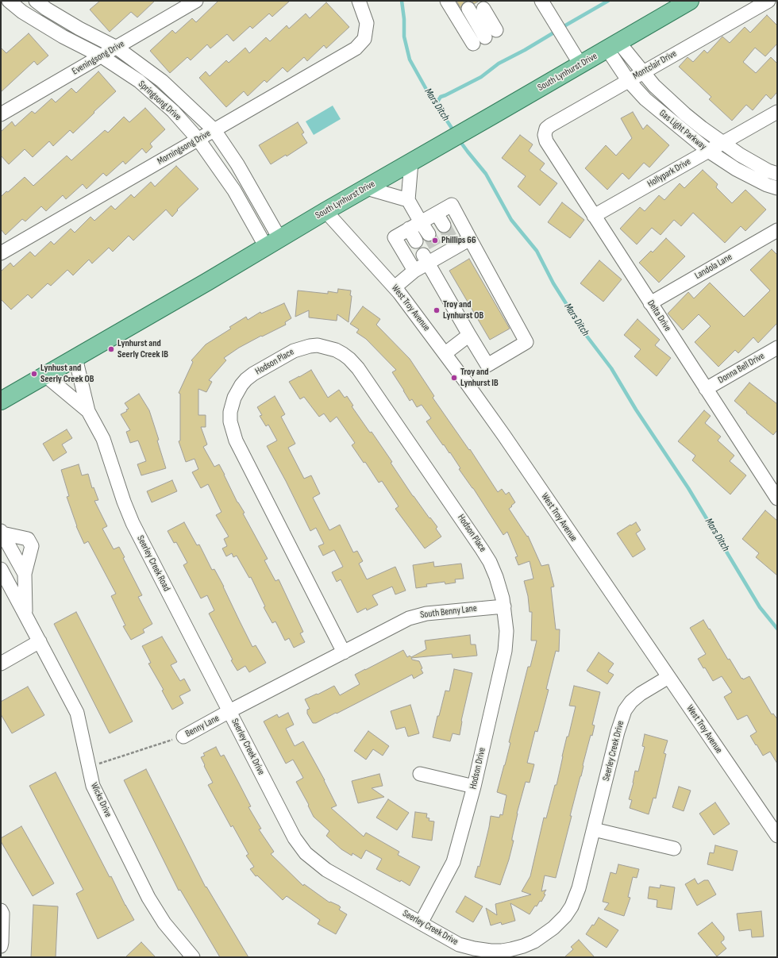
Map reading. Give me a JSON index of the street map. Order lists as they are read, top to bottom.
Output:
{
  "streets": {
    "main road": ["South Lynhurst Drive"],
    "street": [
      "Eveningsong Drive",
      "Montclair Drive",
      "Springsong Drive",
      "Gas Light Parkway",
      "Morningsong Drive",
      "Hollypark Drive",
      "Landola Lane",
      "West Troy Avenue",
      "Delta Drive",
      "Hodson Place",
      "Donna Bell Drive",
      "Seerley Creek Road",
      "South Benny Lane",
      "Benny Lane",
      "Seerley Creek Drive",
      "Hodson Drive",
      "Wicks Drive"
    ]
  },
  "crossings": [
    ["Eveningsong Drive", "Springsong Drive"],
    ["Montclair Drive", "Gas Light Parkway"],
    ["Montclair Drive", "Delta Drive"],
    ["South Lynhurst Drive", "Springsong Drive"],
    ["South Lynhurst Drive", "Gas Light Parkway"],
    ["South Lynhurst Drive", "West Troy Avenue"],
    ["South Lynhurst Drive", "Seerley Creek Road"],
    ["Springsong Drive", "Morningsong Drive"],
    ["Gas Light Parkway", "Hollypark Drive"],
    ["Hollypark Drive", "Delta Drive"],
    ["Landola Lane", "Delta Drive"],
    ["West Troy Avenue", "Seerley Creek Drive"],
    ["Delta Drive", "Donna Bell Drive"],
    ["Hodson Place", "South Benny Lane"],
    ["Hodson Place", "Benny Lane"],
    ["Hodson Place", "Hodson Drive"],
    ["Seerley Creek Road", "Benny Lane"],
    ["Seerley Creek Road", "Seerley Creek Drive"],
    ["South Benny Lane", "Benny Lane"],
    ["South Benny Lane", "Hodson Drive"],
    ["Benny Lane", "Seerley Creek Drive"],
    ["Benny Lane", "Wicks Drive"],
    ["Seerley Creek Drive", "Hodson Drive"]
  ],
  "water": ["Mars Ditch"],
  "places": [
    "Phillips 66",
    "Troy and Lynhurst OB",
    "Lynhurst and Seerly Creek IB",
    "Lynhust and Seerly Creek OB",
    "Troy and Lynhurst IB"
  ]
}
